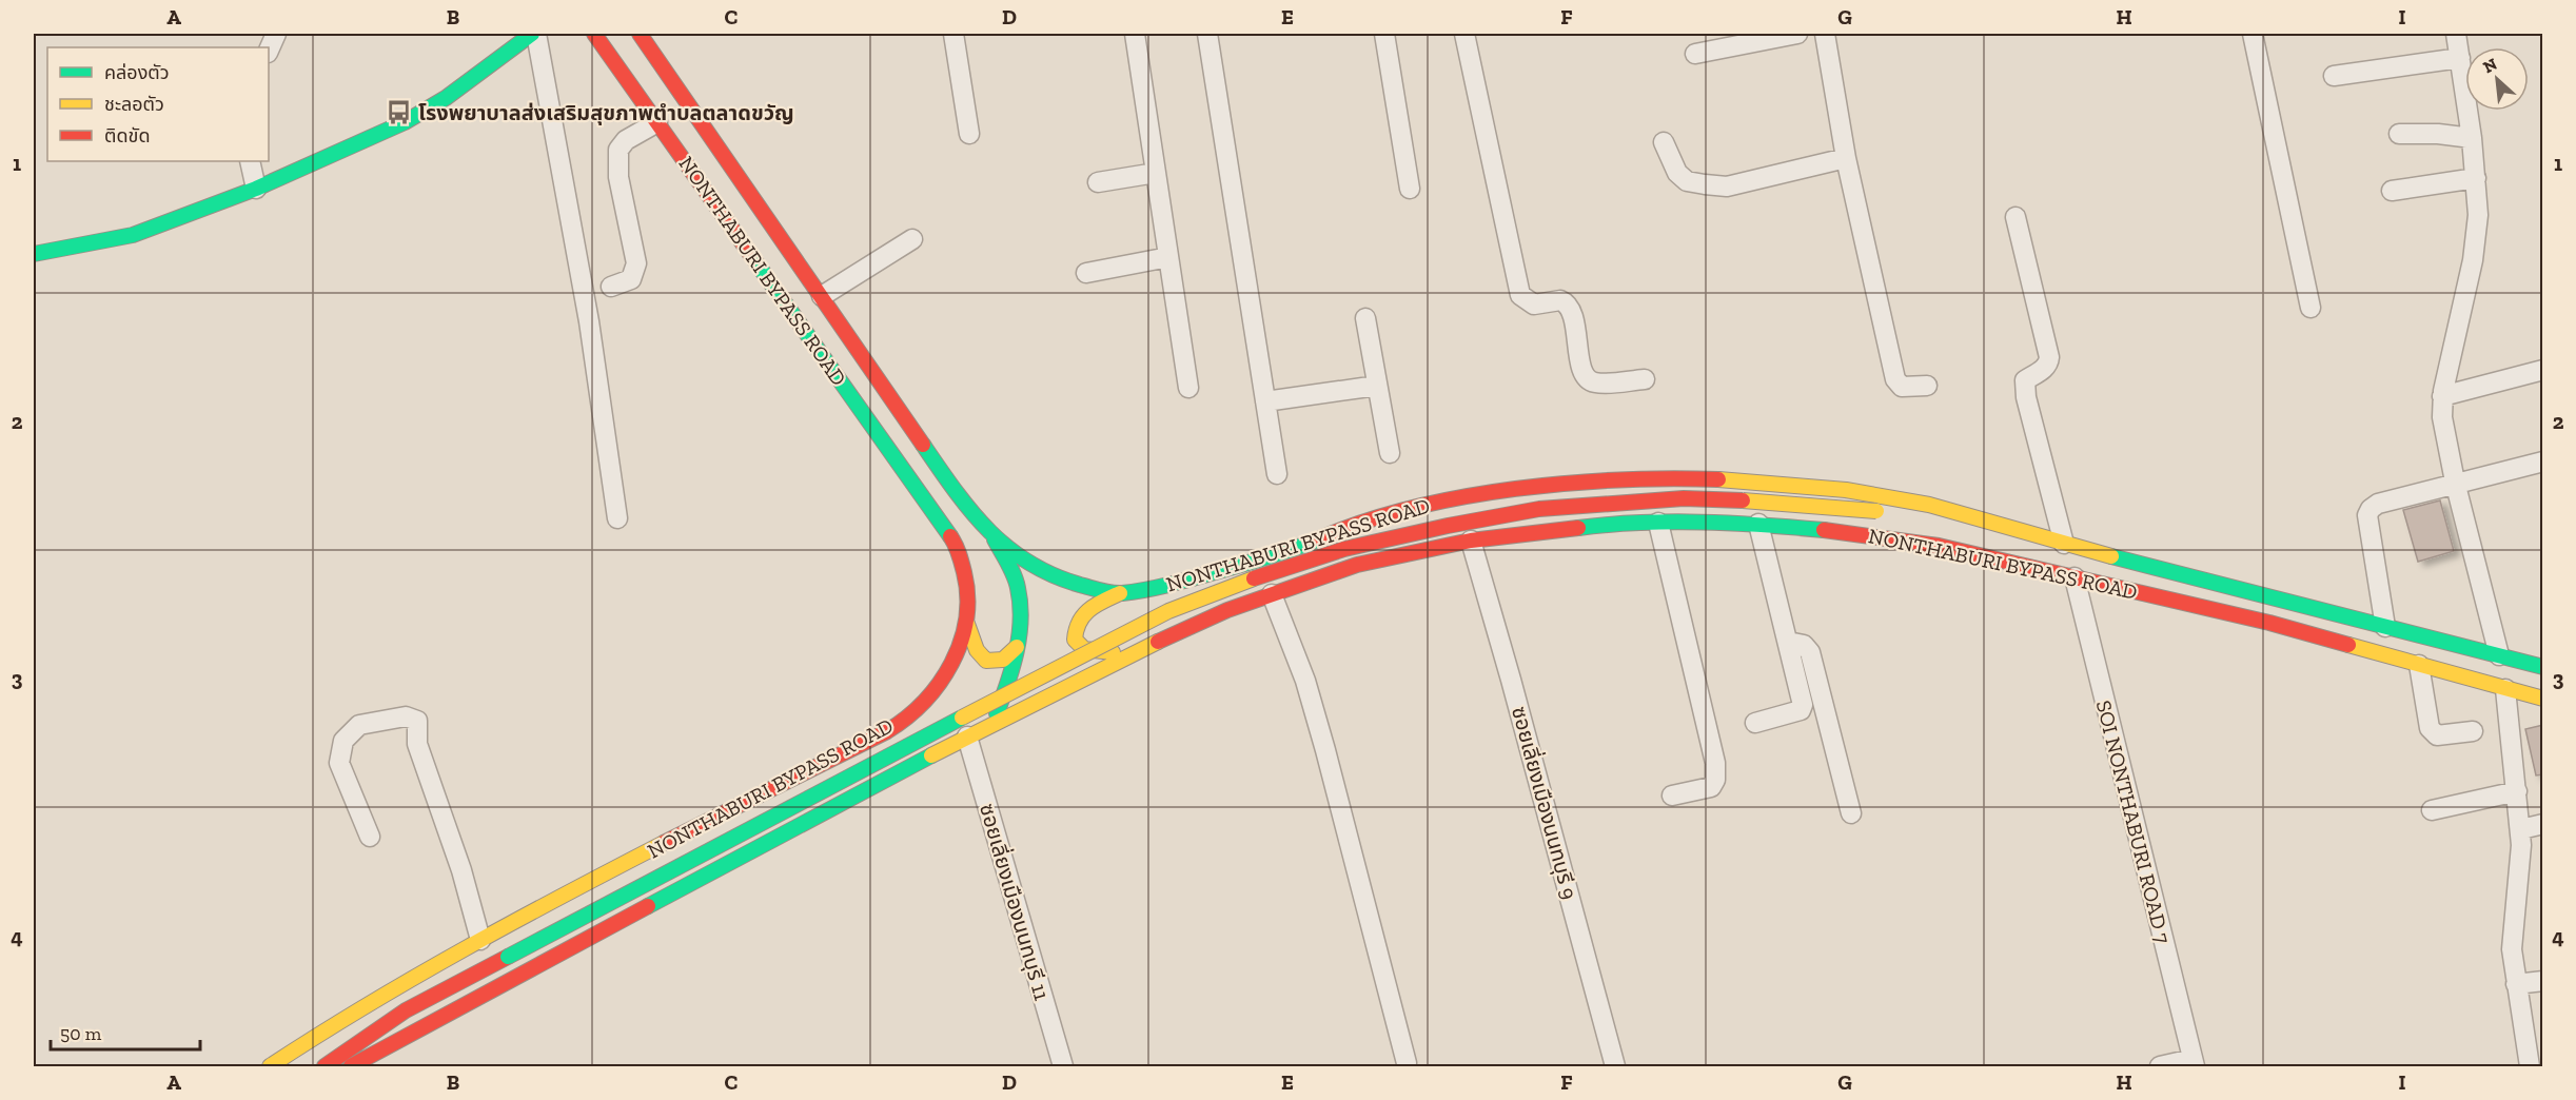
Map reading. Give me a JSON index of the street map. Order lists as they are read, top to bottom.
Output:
{
  "streets": {
    "main road": ["NONTHABURI BYPASS ROAD"],
    "street": ["ซอยเลี่ยงเมืองนนทบุรี 9", "SOI NONTHABURI ROAD 7", "ซอยเลี่ยงเมืองนนทบุรี 11"]
  },
  "crossings": [
    ["NONTHABURI BYPASS ROAD", "ซอยเลี่ยงเมืองนนทบุรี 9"],
    ["NONTHABURI BYPASS ROAD", "SOI NONTHABURI ROAD 7"],
    ["NONTHABURI BYPASS ROAD", "ซอยเลี่ยงเมืองนนทบุรี 11"]
  ],
  "places": {
    "bus stop": ["โรงพยาบาลส่งเสริมสุขภาพตำบลตลาดขวัญ"]
  },
  "legend": ["คล่องตัว", "ชะลอตัว", "ติดขัด"],
  "scale_bar": "50 m",
  "north": "top left",
  "grid": {
    "columns": [
      "A",
      "B",
      "C",
      "D",
      "E",
      "F",
      "G",
      "H",
      "I"
    ],
    "rows": [
      "1",
      "2",
      "3",
      "4"
    ]
  }
}
